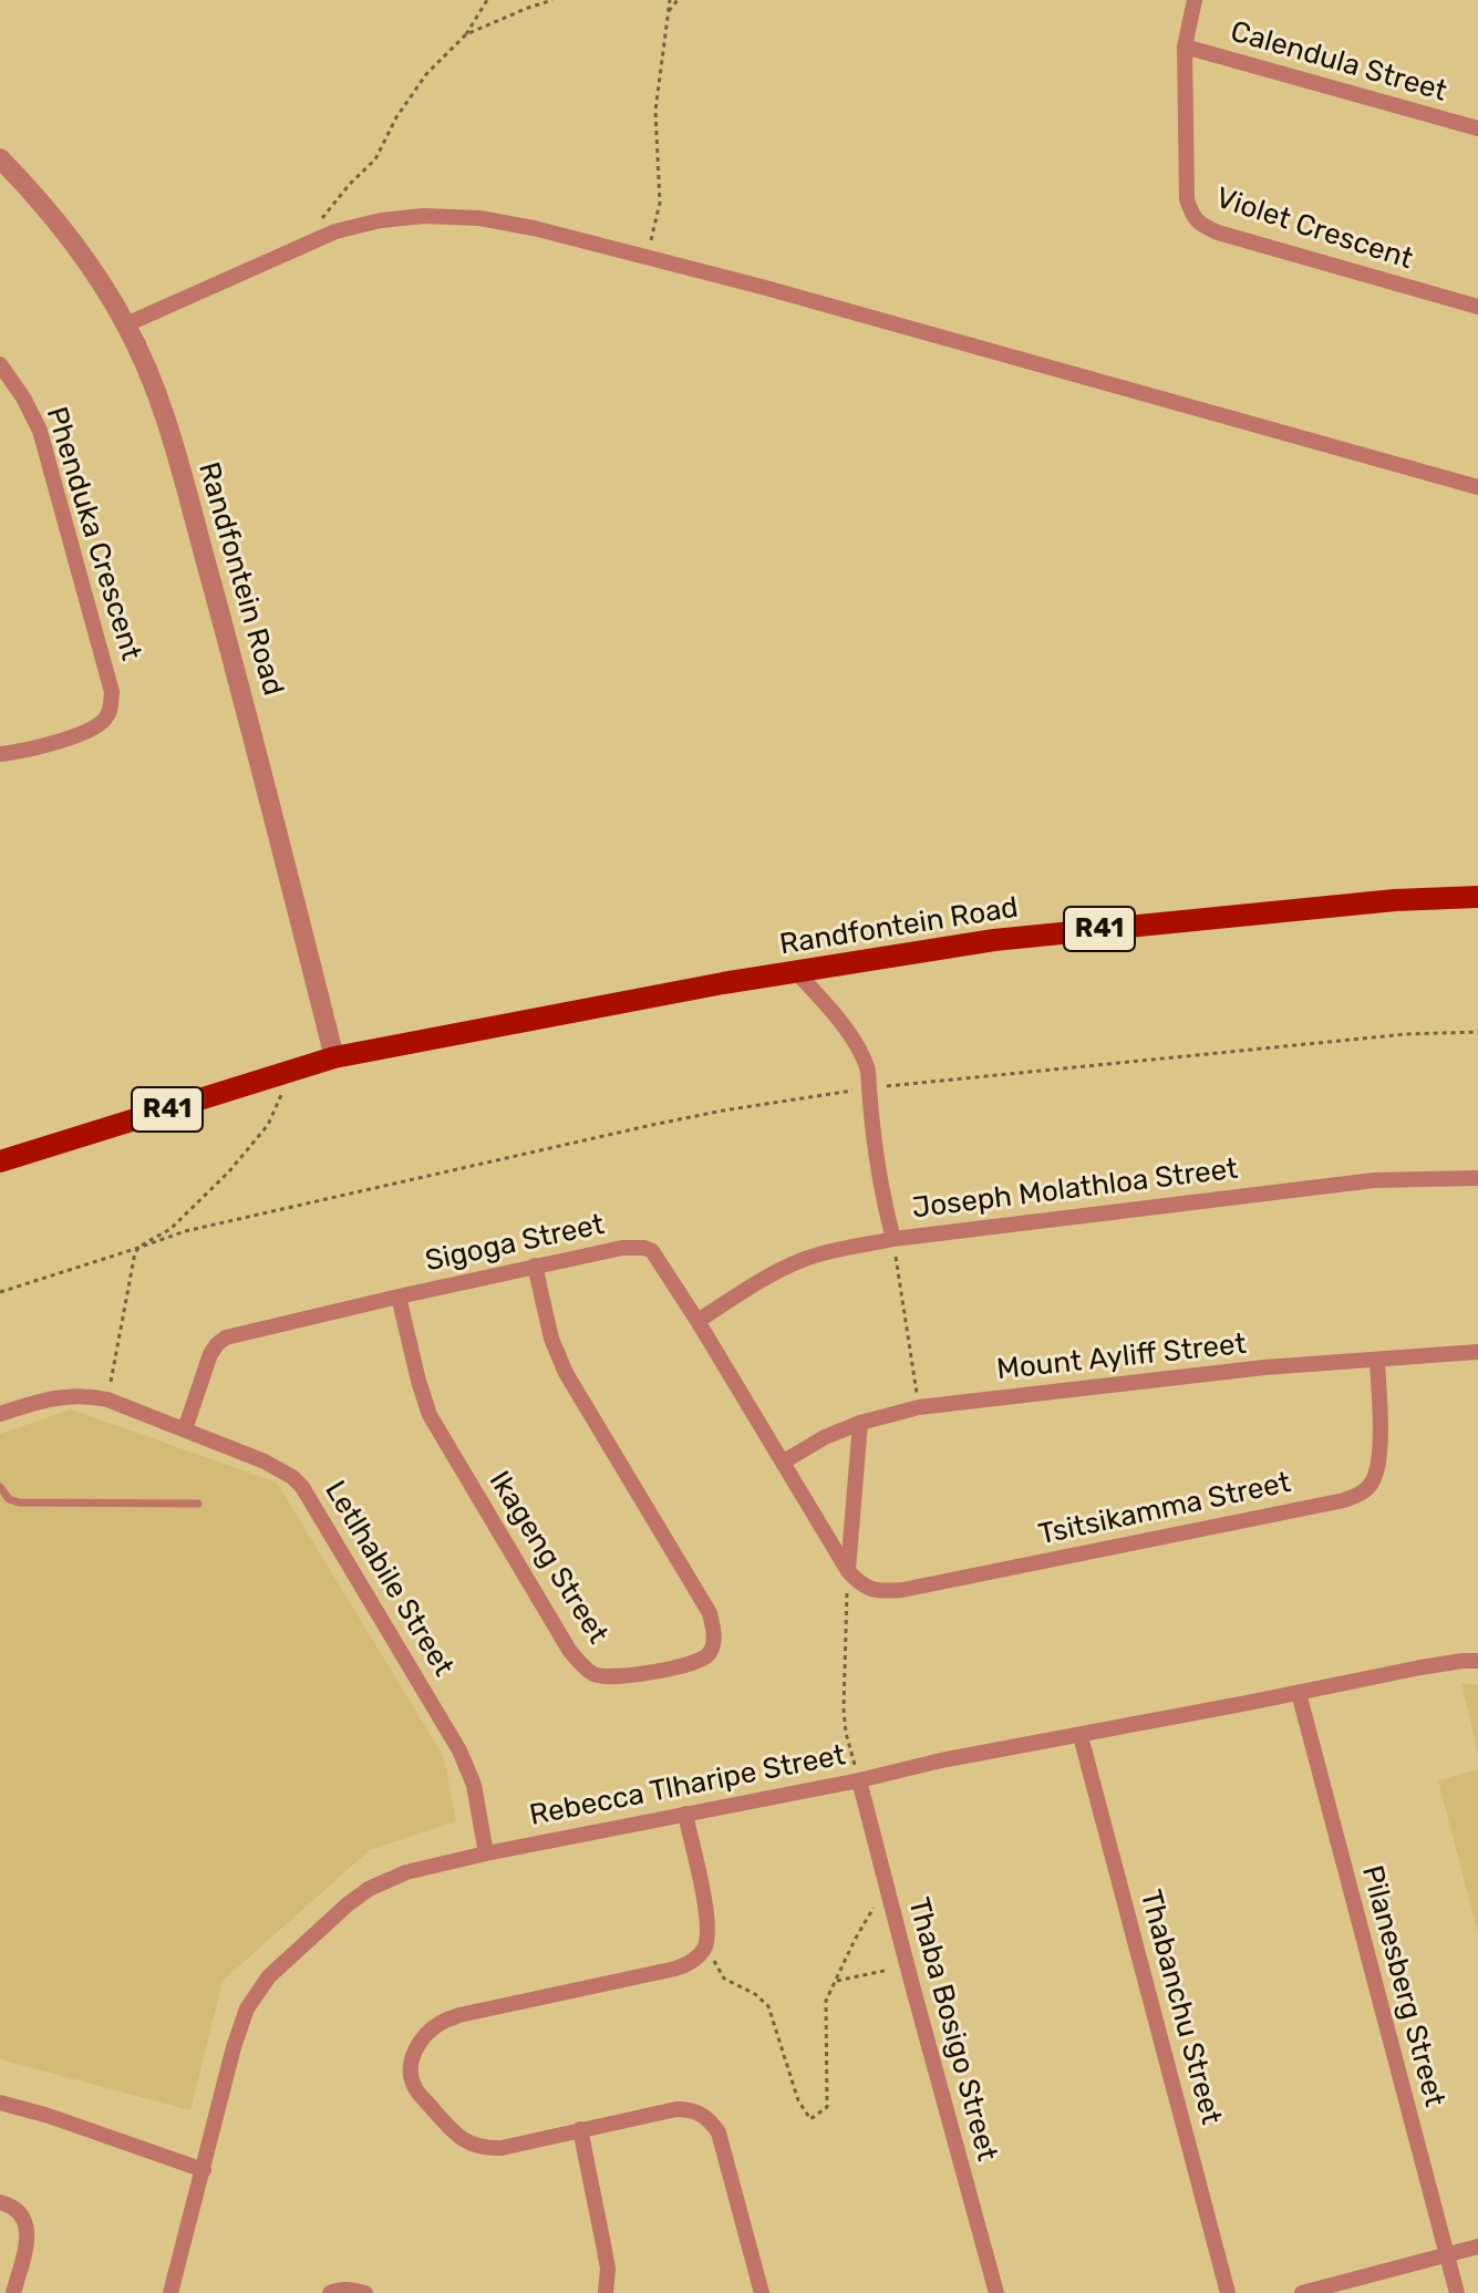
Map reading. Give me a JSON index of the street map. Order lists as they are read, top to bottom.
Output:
{
  "streets": {
    "main road": ["Randfontein Road", "R41"],
    "street": [
      "Calendula Street",
      "Violet Crescent",
      "Phenduka Crescent",
      "Joseph Molathloa Street",
      "Sigoga Street",
      "Mount Ayliff Street",
      "Tsitsikamma Street",
      "Ikageng Street",
      "Letlhabile Street",
      "Rebecca Tlharipe Street",
      "Pilanesberg Street",
      "Thabanchu Street",
      "Thaba Bosigo Street"
    ]
  },
  "crossings": [
    ["Calendula Street", "Violet Crescent"],
    ["Joseph Molathloa Street", "Sigoga Street"],
    ["Sigoga Street", "Mount Ayliff Street"],
    ["Sigoga Street", "Tsitsikamma Street"],
    ["Sigoga Street", "Ikageng Street"],
    ["Sigoga Street", "Letlhabile Street"],
    ["Mount Ayliff Street", "Tsitsikamma Street"],
    ["Letlhabile Street", "Rebecca Tlharipe Street"],
    ["Rebecca Tlharipe Street", "Pilanesberg Street"],
    ["Rebecca Tlharipe Street", "Thabanchu Street"],
    ["Rebecca Tlharipe Street", "Thaba Bosigo Street"]
  ]
}
